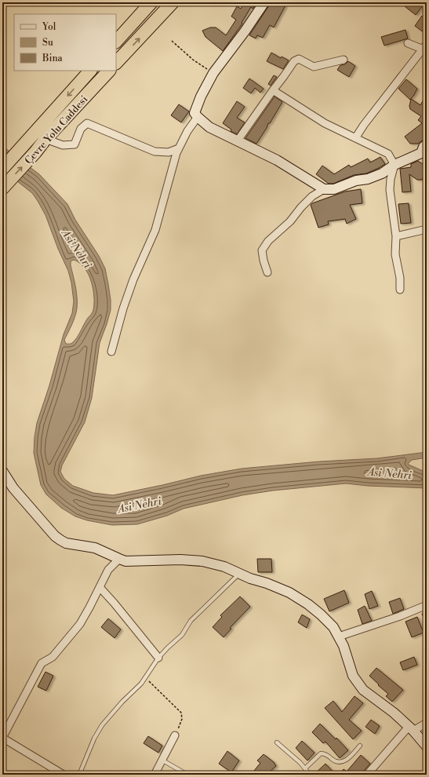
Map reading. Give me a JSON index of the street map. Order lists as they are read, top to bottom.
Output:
{
  "streets": {
    "highway": ["Çevre Yolu Caddesi"]
  },
  "water": ["Asi Nehri"],
  "legend": ["Yol", "Su", "Bina"]
}
